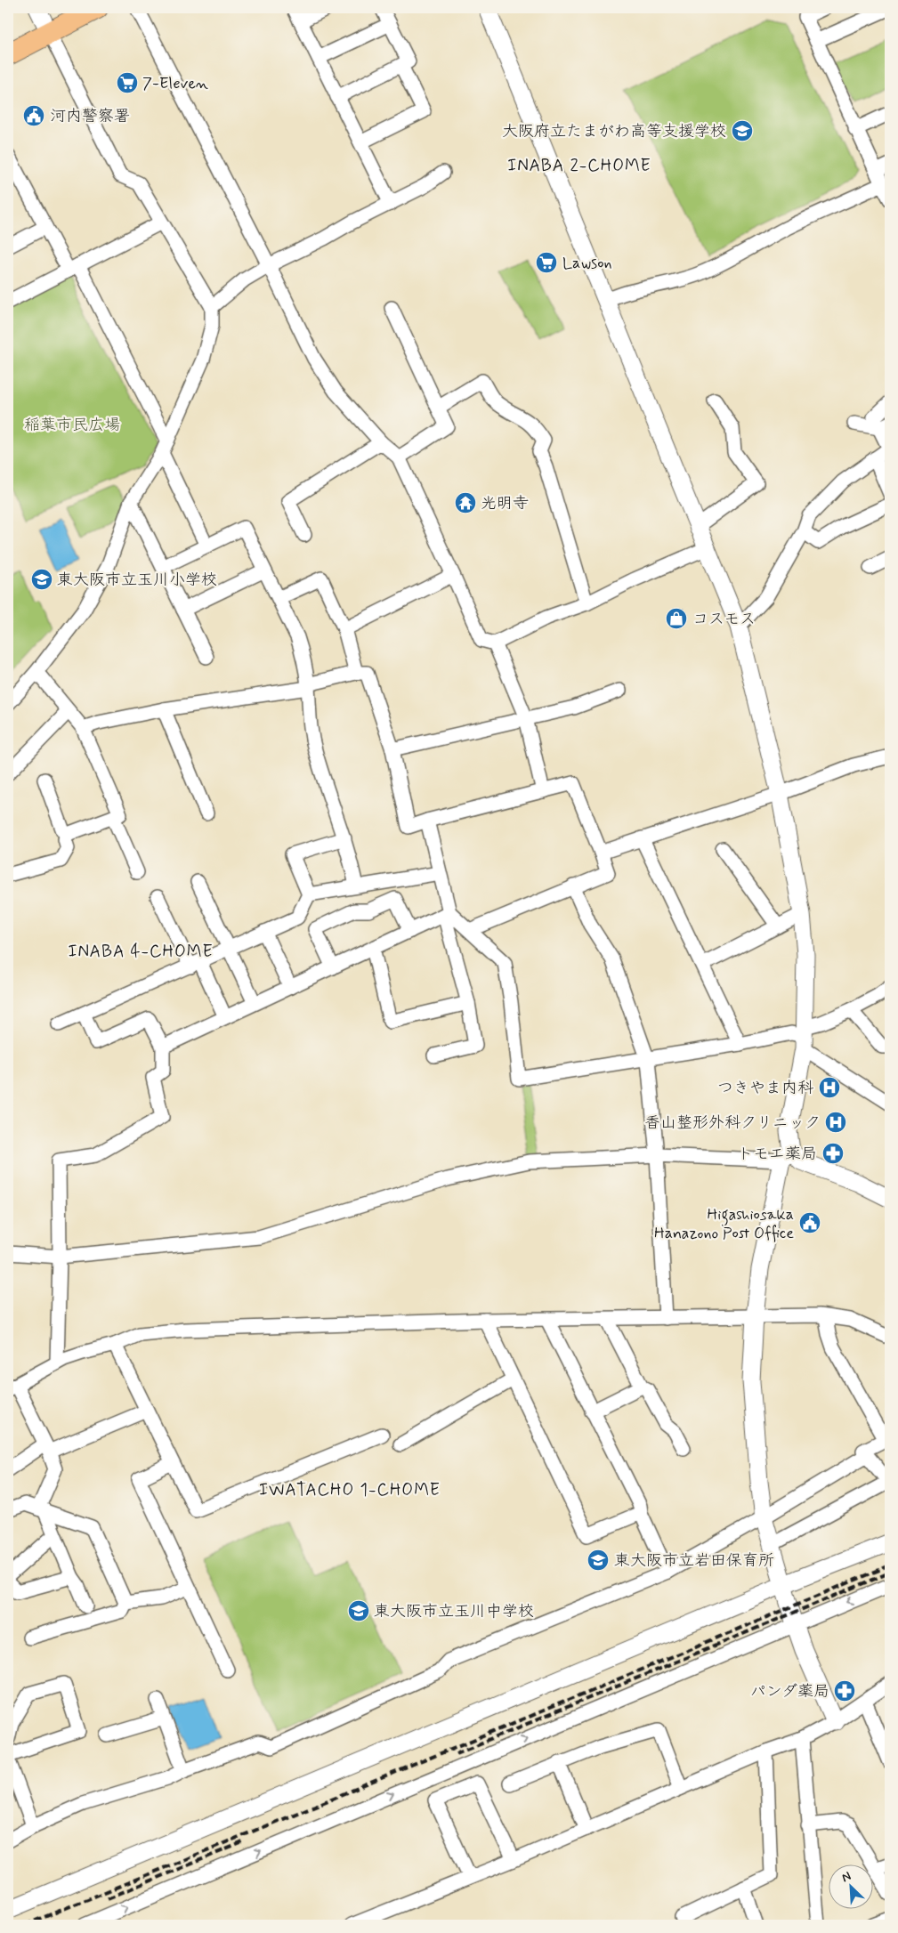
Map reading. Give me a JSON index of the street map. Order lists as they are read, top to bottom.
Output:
{
  "districts": ["INABA 2-CHOME", "INABA 4-CHOME", "IWATACHO 1-CHOME"],
  "parks": ["稲葉市民広場"],
  "places": {
    "supermarket": ["7-Eleven", "Lawson"],
    "public building": ["河内警察署", "Higashiosaka Hanazono Post Office"],
    "school or university": [
      "大阪府立たまがわ高等支援学校",
      "東大阪市立玉川小学校",
      "東大阪市立岩田保育所",
      "東大阪市立玉川中学校"
    ],
    "temple": ["光明寺"],
    "shop": ["コスモス"],
    "hospital": ["つきやま内科", "香山整形外科クリニック"],
    "pharmacy": ["トモエ薬局", "パンダ薬局"]
  },
  "north": "top left"
}
